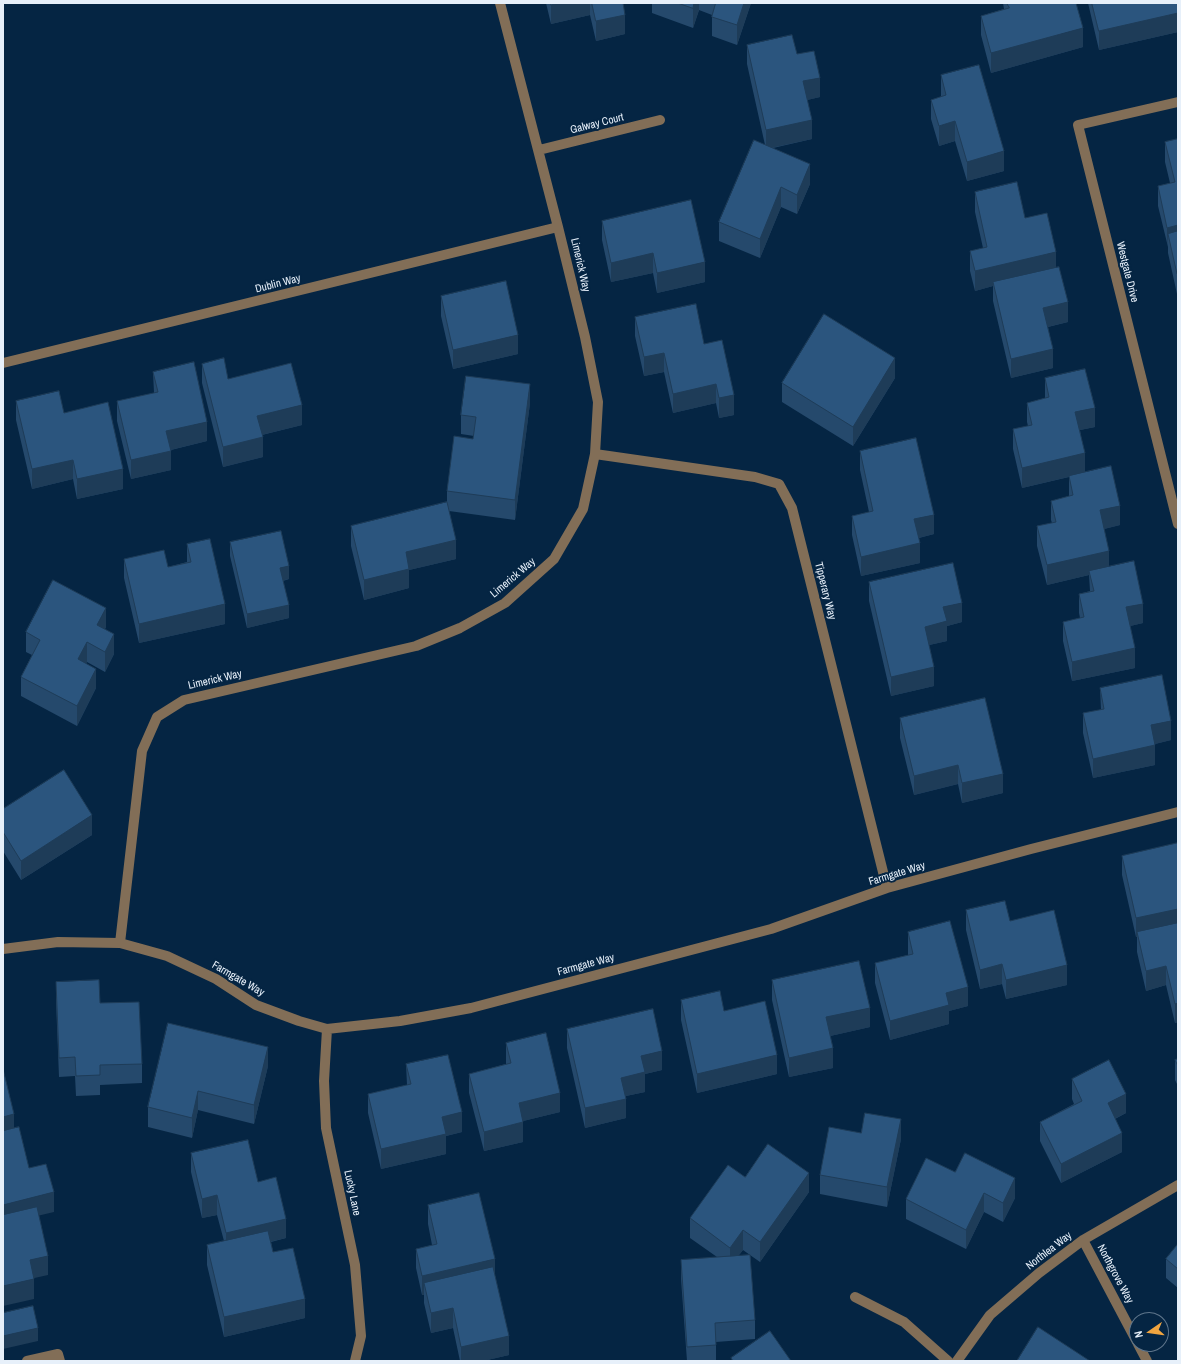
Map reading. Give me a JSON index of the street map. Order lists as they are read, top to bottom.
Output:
{
  "streets": {
    "street": [
      "Galway Court",
      "Limerick Way",
      "Westgate Drive",
      "Dublin Way",
      "Tipperary Way",
      "Farmgate Way",
      "Lucky Lane",
      "Northlea Way",
      "Northgrove Way"
    ]
  },
  "crossings": [
    ["Galway Court", "Limerick Way"],
    ["Limerick Way", "Dublin Way"],
    ["Limerick Way", "Tipperary Way"],
    ["Limerick Way", "Farmgate Way"],
    ["Tipperary Way", "Farmgate Way"],
    ["Farmgate Way", "Lucky Lane"],
    ["Northlea Way", "Northgrove Way"]
  ],
  "north": "left"
}
